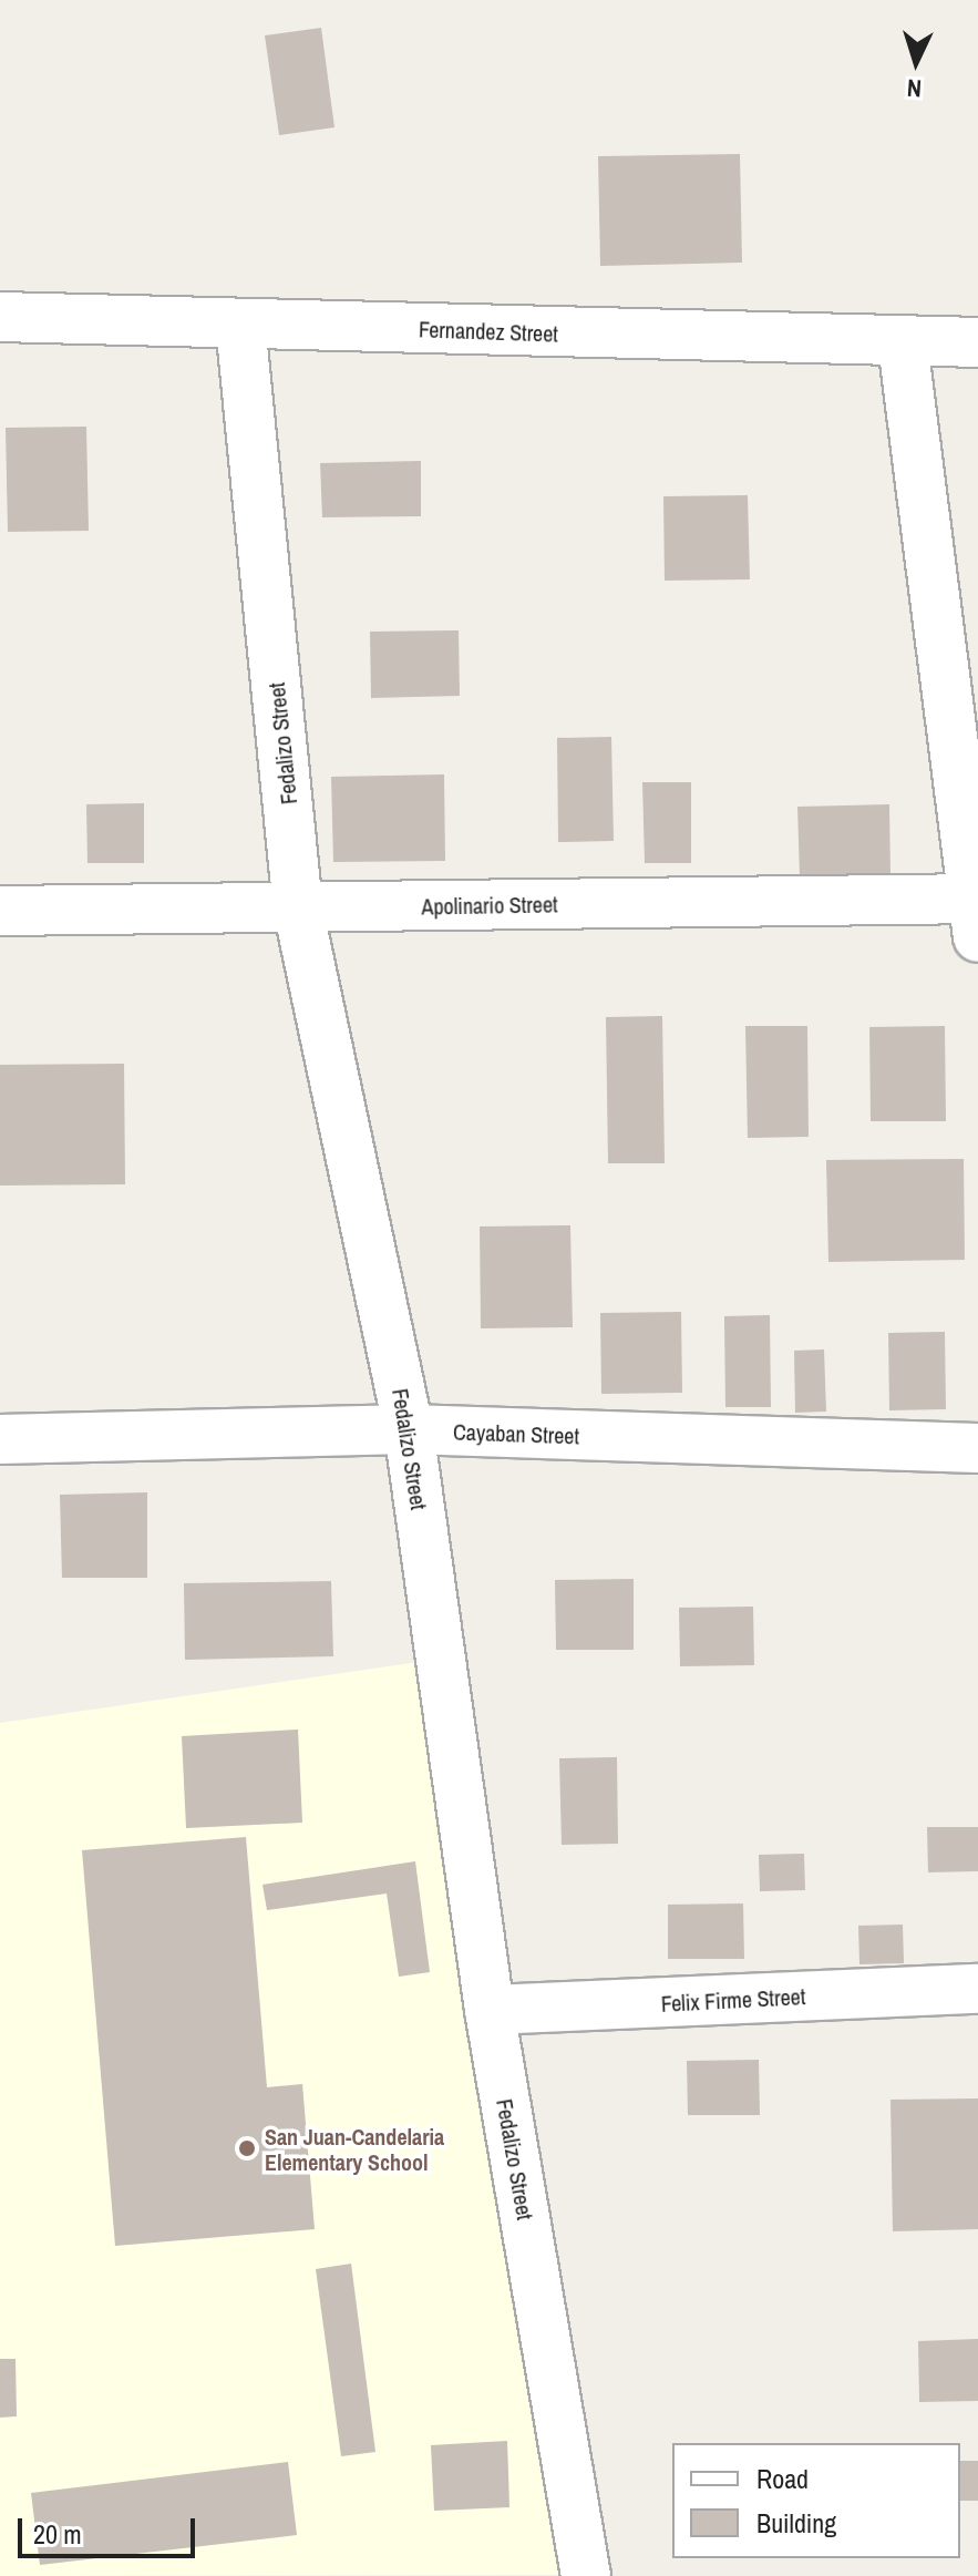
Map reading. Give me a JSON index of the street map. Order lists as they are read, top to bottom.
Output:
{
  "streets": {
    "street": [
      "Fernandez Street",
      "Fedalizo Street",
      "Apolinario Street",
      "Cayaban Street",
      "Felix Firme Street"
    ]
  },
  "crossings": [
    ["Fernandez Street", "Fedalizo Street"],
    ["Fedalizo Street", "Apolinario Street"],
    ["Fedalizo Street", "Cayaban Street"],
    ["Fedalizo Street", "Felix Firme Street"]
  ],
  "places": ["San Juan-Candelaria Elementary School"],
  "legend": ["Road", "Building"],
  "scale_bar": "20 m",
  "north": "bottom"
}
